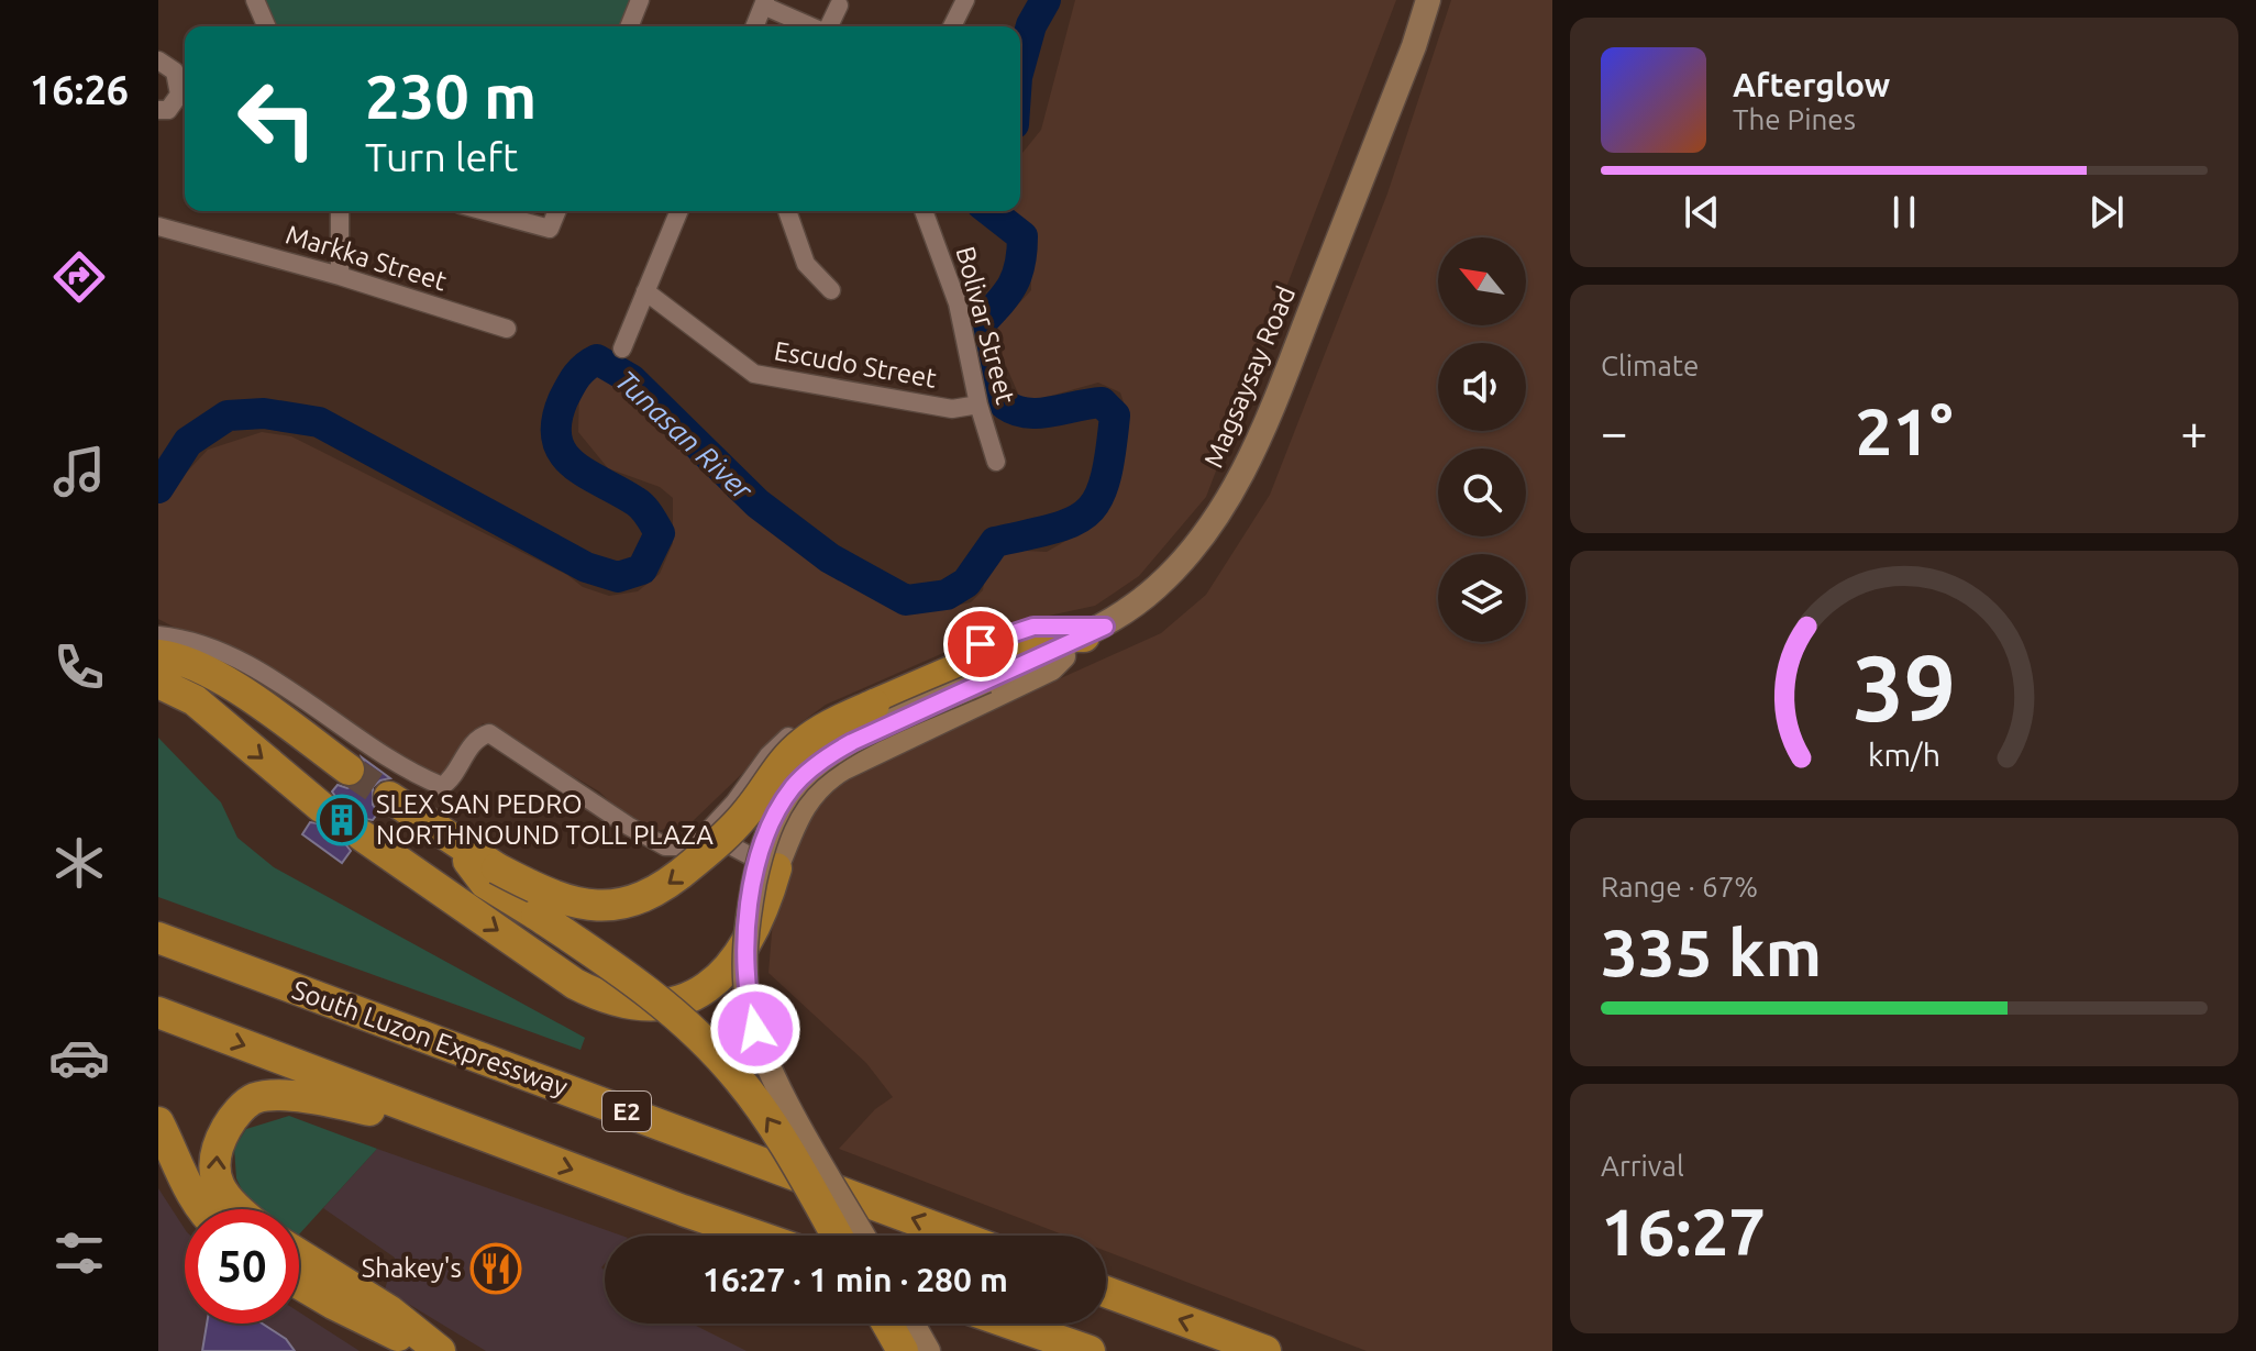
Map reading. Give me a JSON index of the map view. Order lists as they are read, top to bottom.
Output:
{
  "streets": {
    "highway": ["South Luzon Expressway", "E2"],
    "main road": ["Magsaysay Road"],
    "street": ["Markka Street", "Bolivar Street", "Escudo Street"]
  },
  "crossings": [
    ["Bolivar Street", "Escudo Street"]
  ],
  "water": ["Tunasan River"],
  "places": {
    "building": ["SLEX SAN PEDRO NORTHNOUND TOLL PLAZA"],
    "restaurant": ["Shakey's"]
  },
  "north": "top left",
  "page": {
    "tabs": "16:26",
    "turn": ["230 m", "Turn left"],
    "song": ["Afterglow", "The Pines"],
    "tile": [
      "Climate",
      ["Range · 67%", "335 km"],
      ["Arrival", "16:27"]
    ],
    "heat": ["−", "21°", "+"],
    "limit": "50",
    "trip": "16:27 · 1 min · 280 m",
    "gauge": ["39", "km/h"]
  }
}
